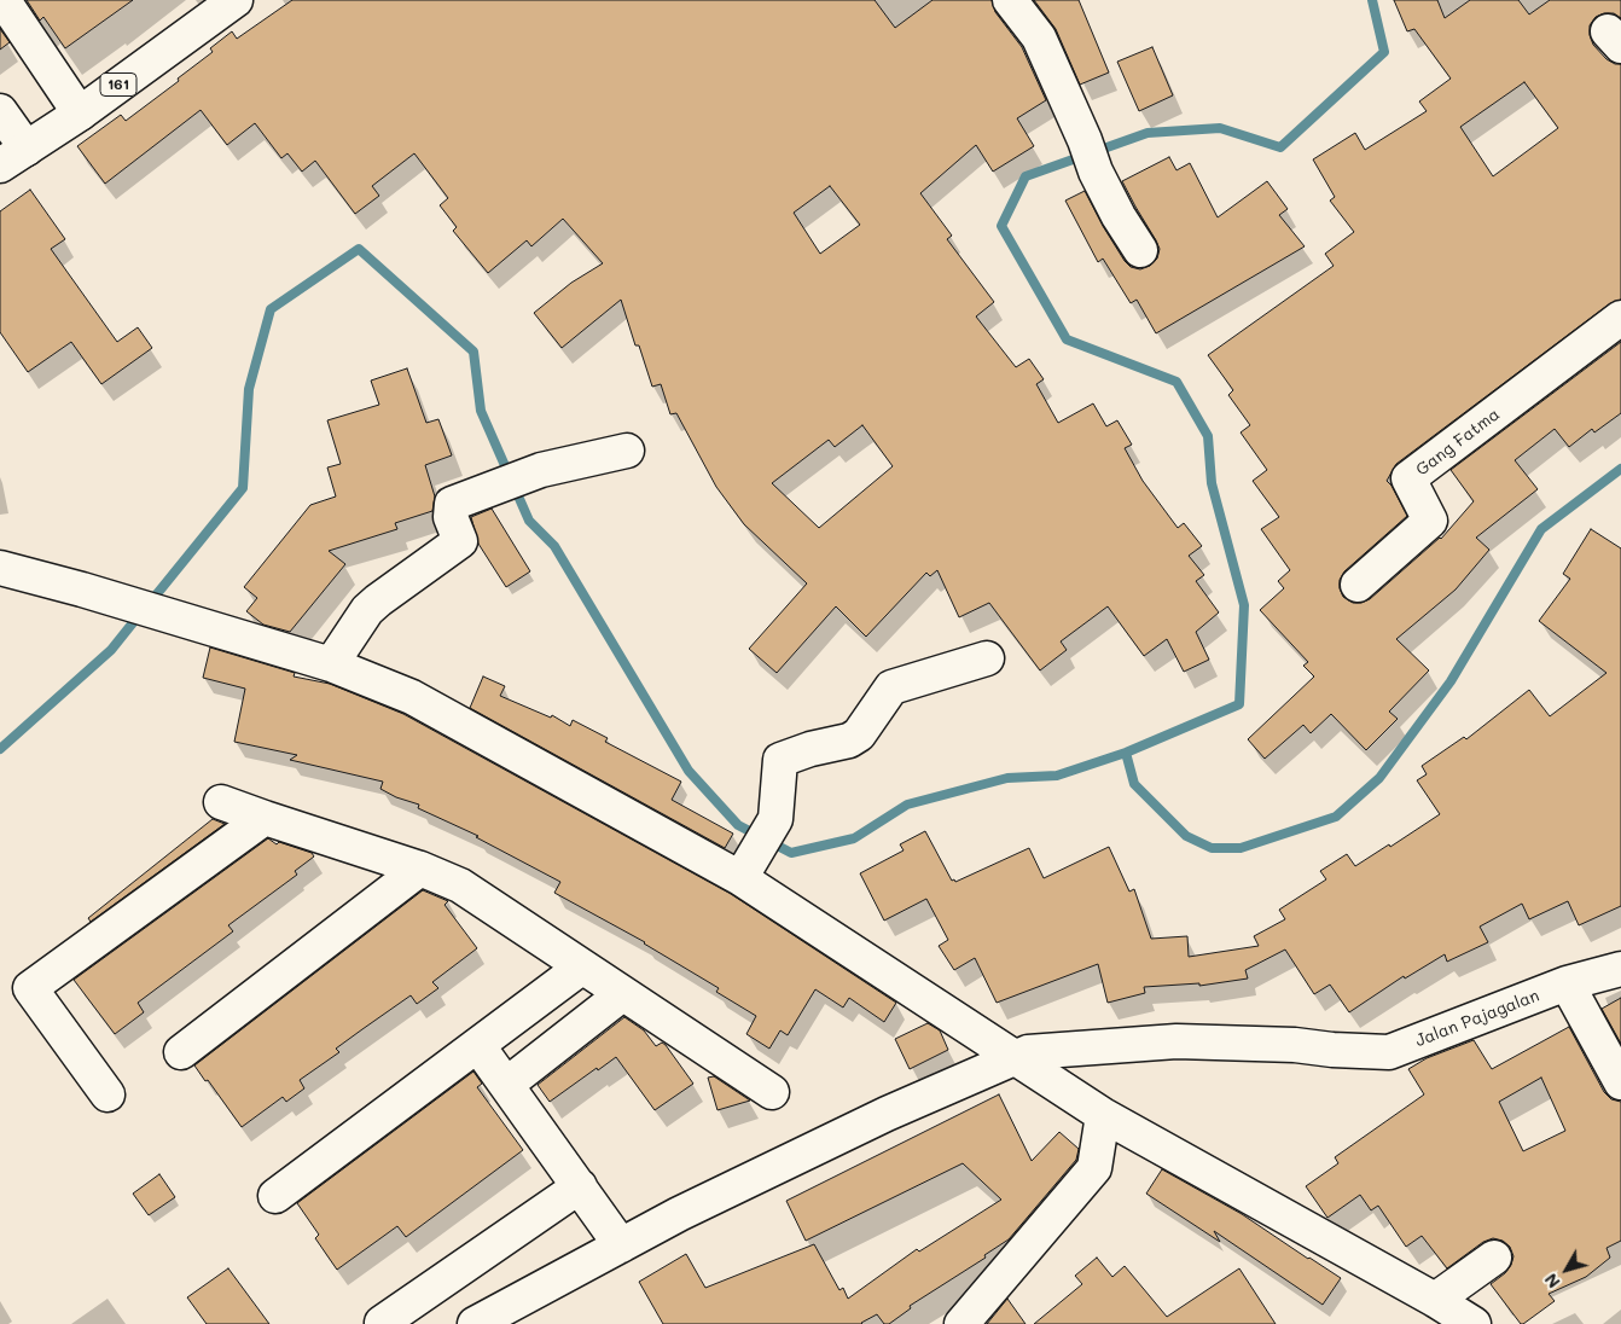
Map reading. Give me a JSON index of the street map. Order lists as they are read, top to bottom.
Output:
{
  "streets": {
    "street": ["161", "Gang Fatma", "Jalan Pajagalan"]
  },
  "north": "bottom left"
}
